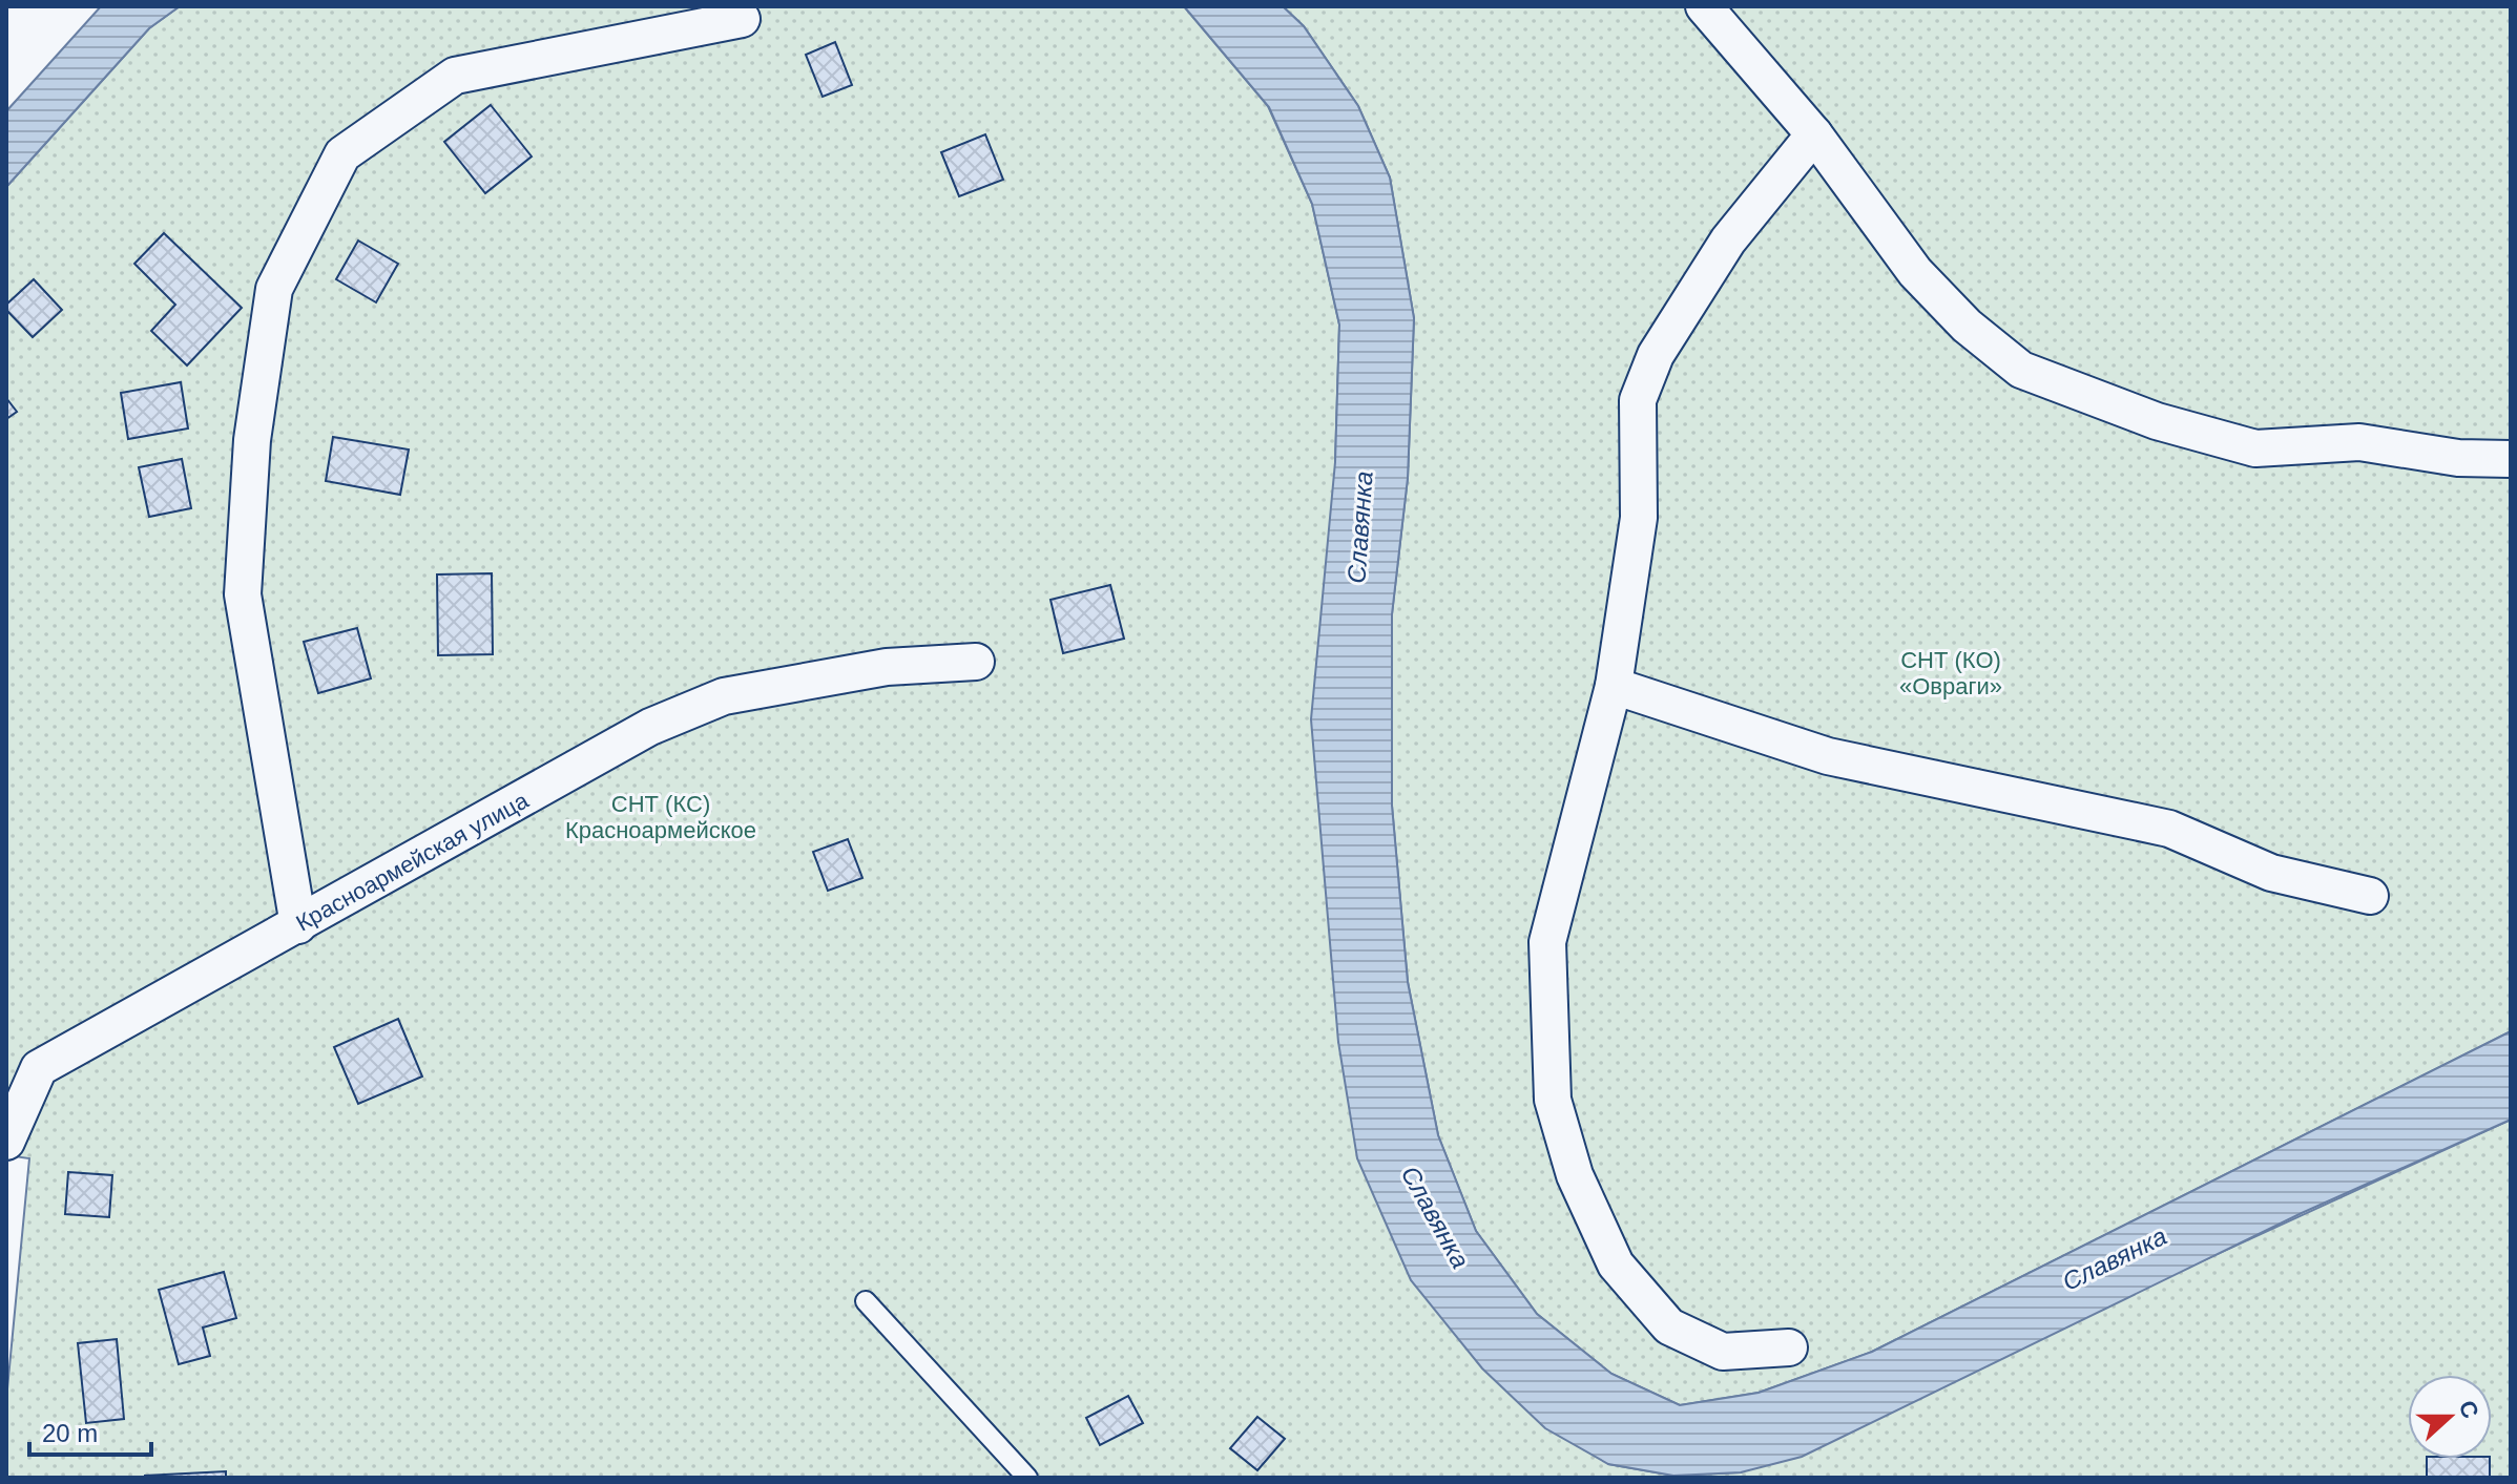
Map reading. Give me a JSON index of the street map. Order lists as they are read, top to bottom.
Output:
{
  "streets": {
    "street": ["Красноармейская улица"]
  },
  "water": ["Славянка"],
  "parks": ["СНТ (КО) «Овраги»", "СНТ (КС) Красноармейское"],
  "scale_bar": "20 m",
  "north": "right"
}
